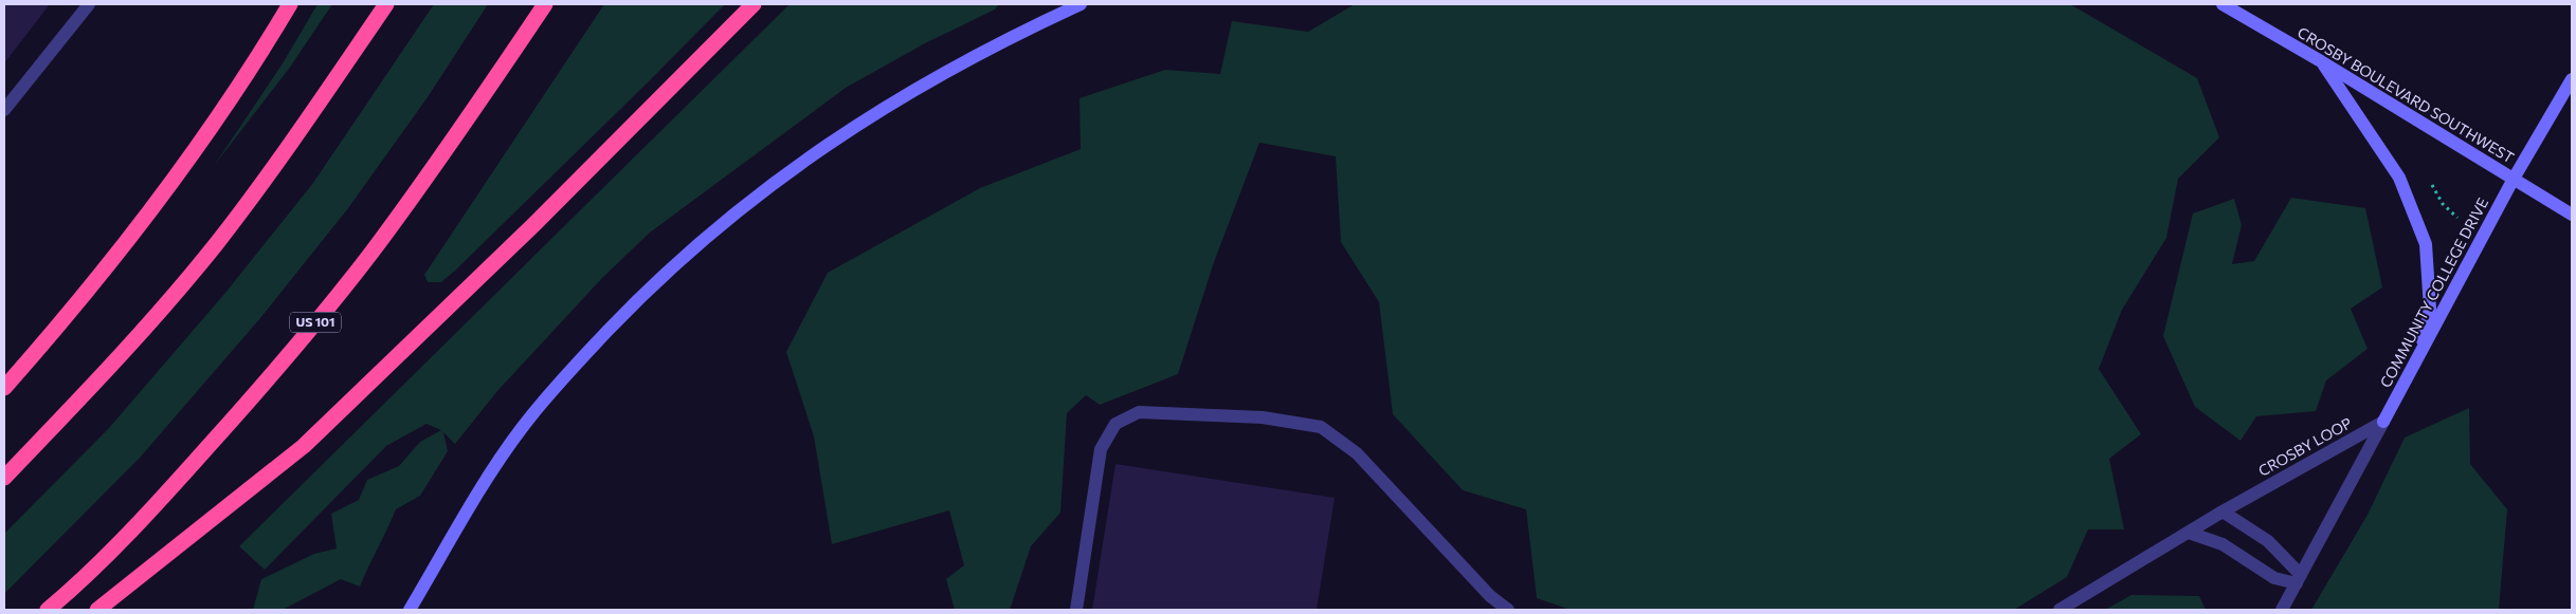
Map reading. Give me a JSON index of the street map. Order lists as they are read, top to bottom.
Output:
{
  "streets": {
    "highway": ["US 101"],
    "street": ["CROSBY BOULEVARD SOUTHWEST", "COMMUNITY COLLEGE DRIVE", "CROSBY LOOP"]
  },
  "crossings": [
    ["CROSBY BOULEVARD SOUTHWEST", "COMMUNITY COLLEGE DRIVE"],
    ["COMMUNITY COLLEGE DRIVE", "CROSBY LOOP"]
  ]
}
